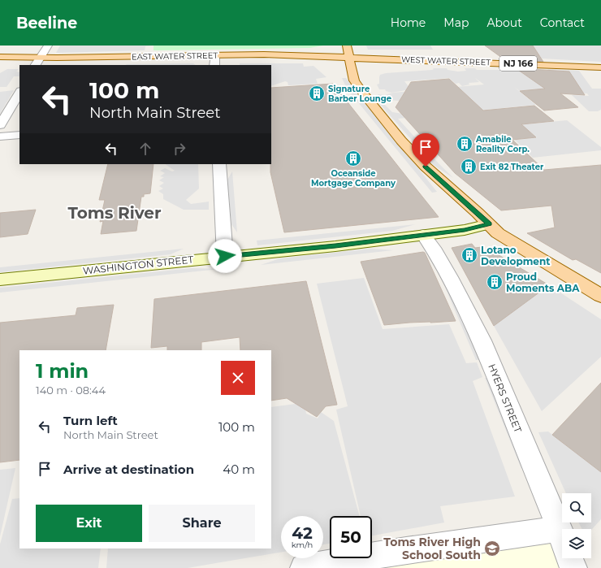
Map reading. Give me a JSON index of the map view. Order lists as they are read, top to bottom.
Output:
{
  "streets": {
    "main road": [
      "EAST WATER STREET",
      "WEST WATER STREET",
      "NJ 166",
      "WASHINGTON STREET"
    ],
    "street": ["HYERS STREET"]
  },
  "crossings": [
    ["EAST WATER STREET", "WEST WATER STREET"],
    ["WASHINGTON STREET", "HYERS STREET"]
  ],
  "districts": ["Toms River"],
  "places": {
    "building": [
      "Signature Barber Lounge",
      "Amabile Reality Corp.",
      "Oceanside Mortgage Company",
      "Exit 82 Theater",
      "Lotano Development",
      "Proud Moments ABA"
    ],
    "school or university": ["Toms River High School South"]
  },
  "page": {
    "header": "Beeline",
    "nav": [
      "Home",
      "Map",
      "About",
      "Contact"
    ],
    "turn": ["100 m", "North Main Street"],
    "heading": ["1 min", "140 m · 08:44"],
    "list": [
      {
        "name": "Turn left",
        "note": "North Main Street",
        "value": "100 m"
      },
      {
        "name": "Arrive at destination",
        "value": "40 m"
      }
    ],
    "buttons": ["Exit", "Share"],
    "speed": "42 km/h",
    "limit": "50"
  }
}
